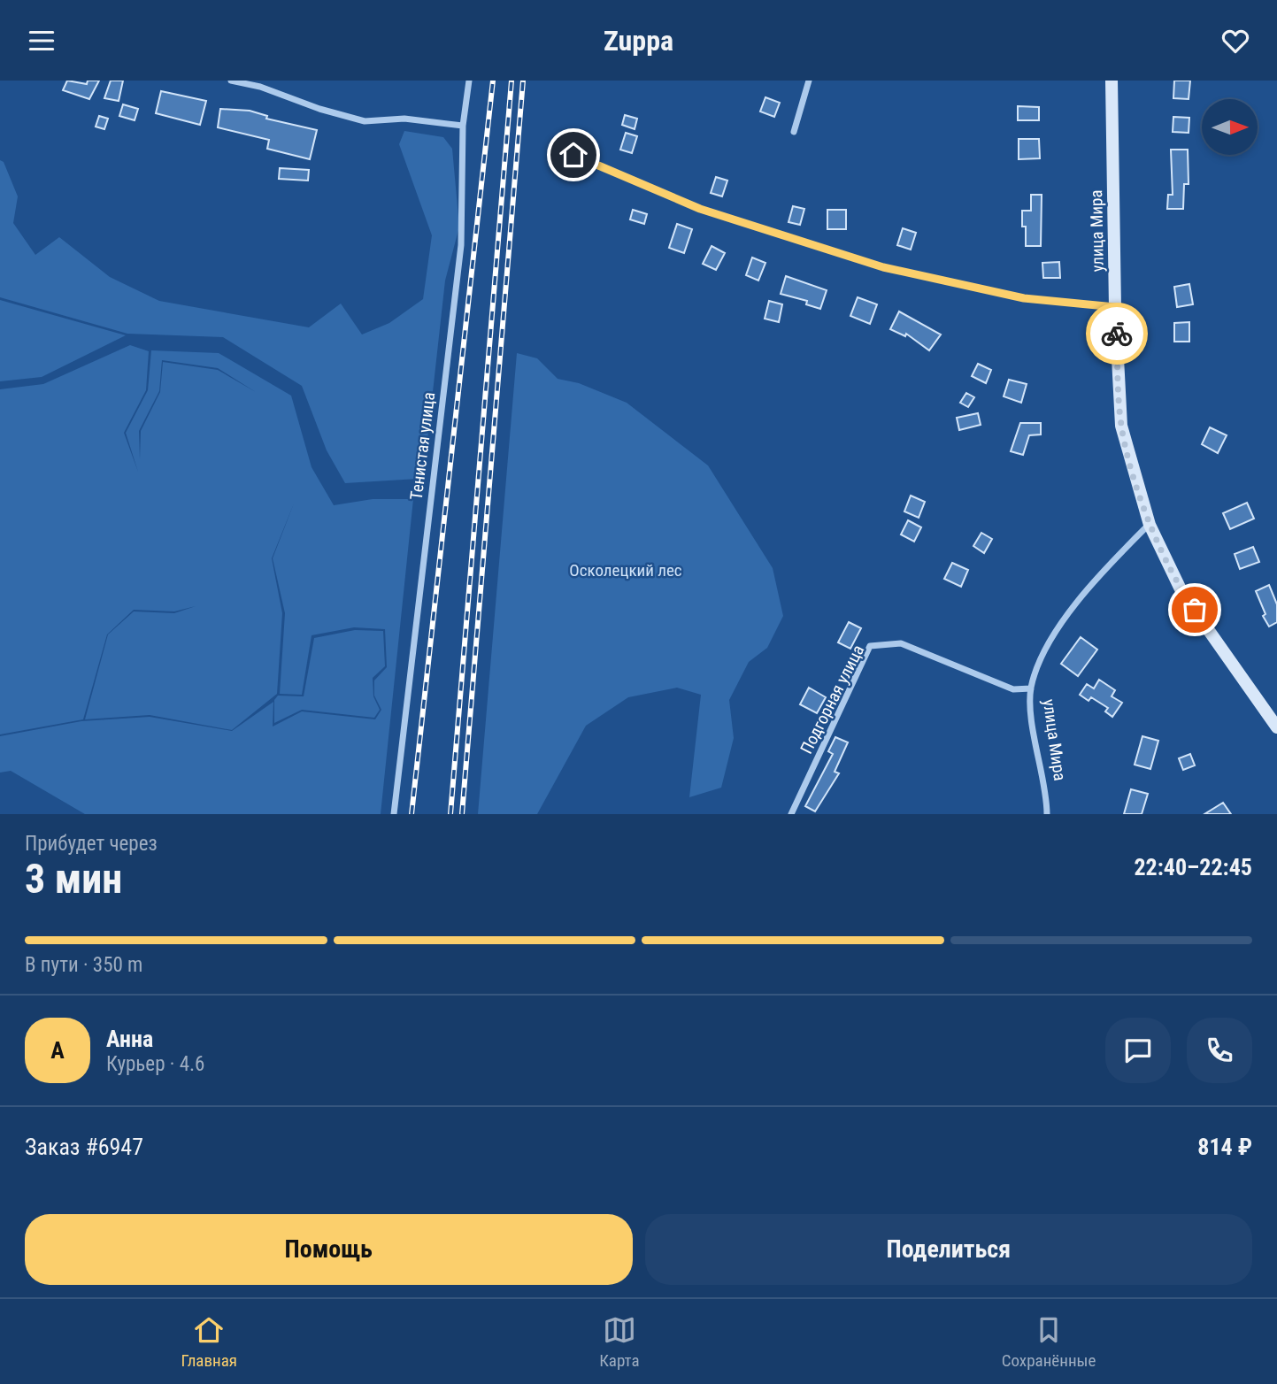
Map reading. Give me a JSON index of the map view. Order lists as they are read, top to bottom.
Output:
{
  "streets": {
    "main road": ["улица Мира"],
    "street": ["Тенистая улица", "Подгорная улица"]
  },
  "crossings": [
    ["улица Мира", "Подгорная улица"]
  ],
  "parks": ["Осколецкий лес"],
  "north": "right",
  "page": {
    "header": "Zuppa",
    "heading": ["3 мин", "Прибудет через", "22:40–22:45"],
    "panel": [
      "Анна",
      "Курьер · 4.6",
      "Заказ #6947",
      "814 ₽"
    ],
    "bar": "В пути · 350 m",
    "round": "А",
    "buttons": ["Помощь", "Поделиться"],
    "tabs": ["Главная", "Карта", "Сохранённые"]
  }
}
